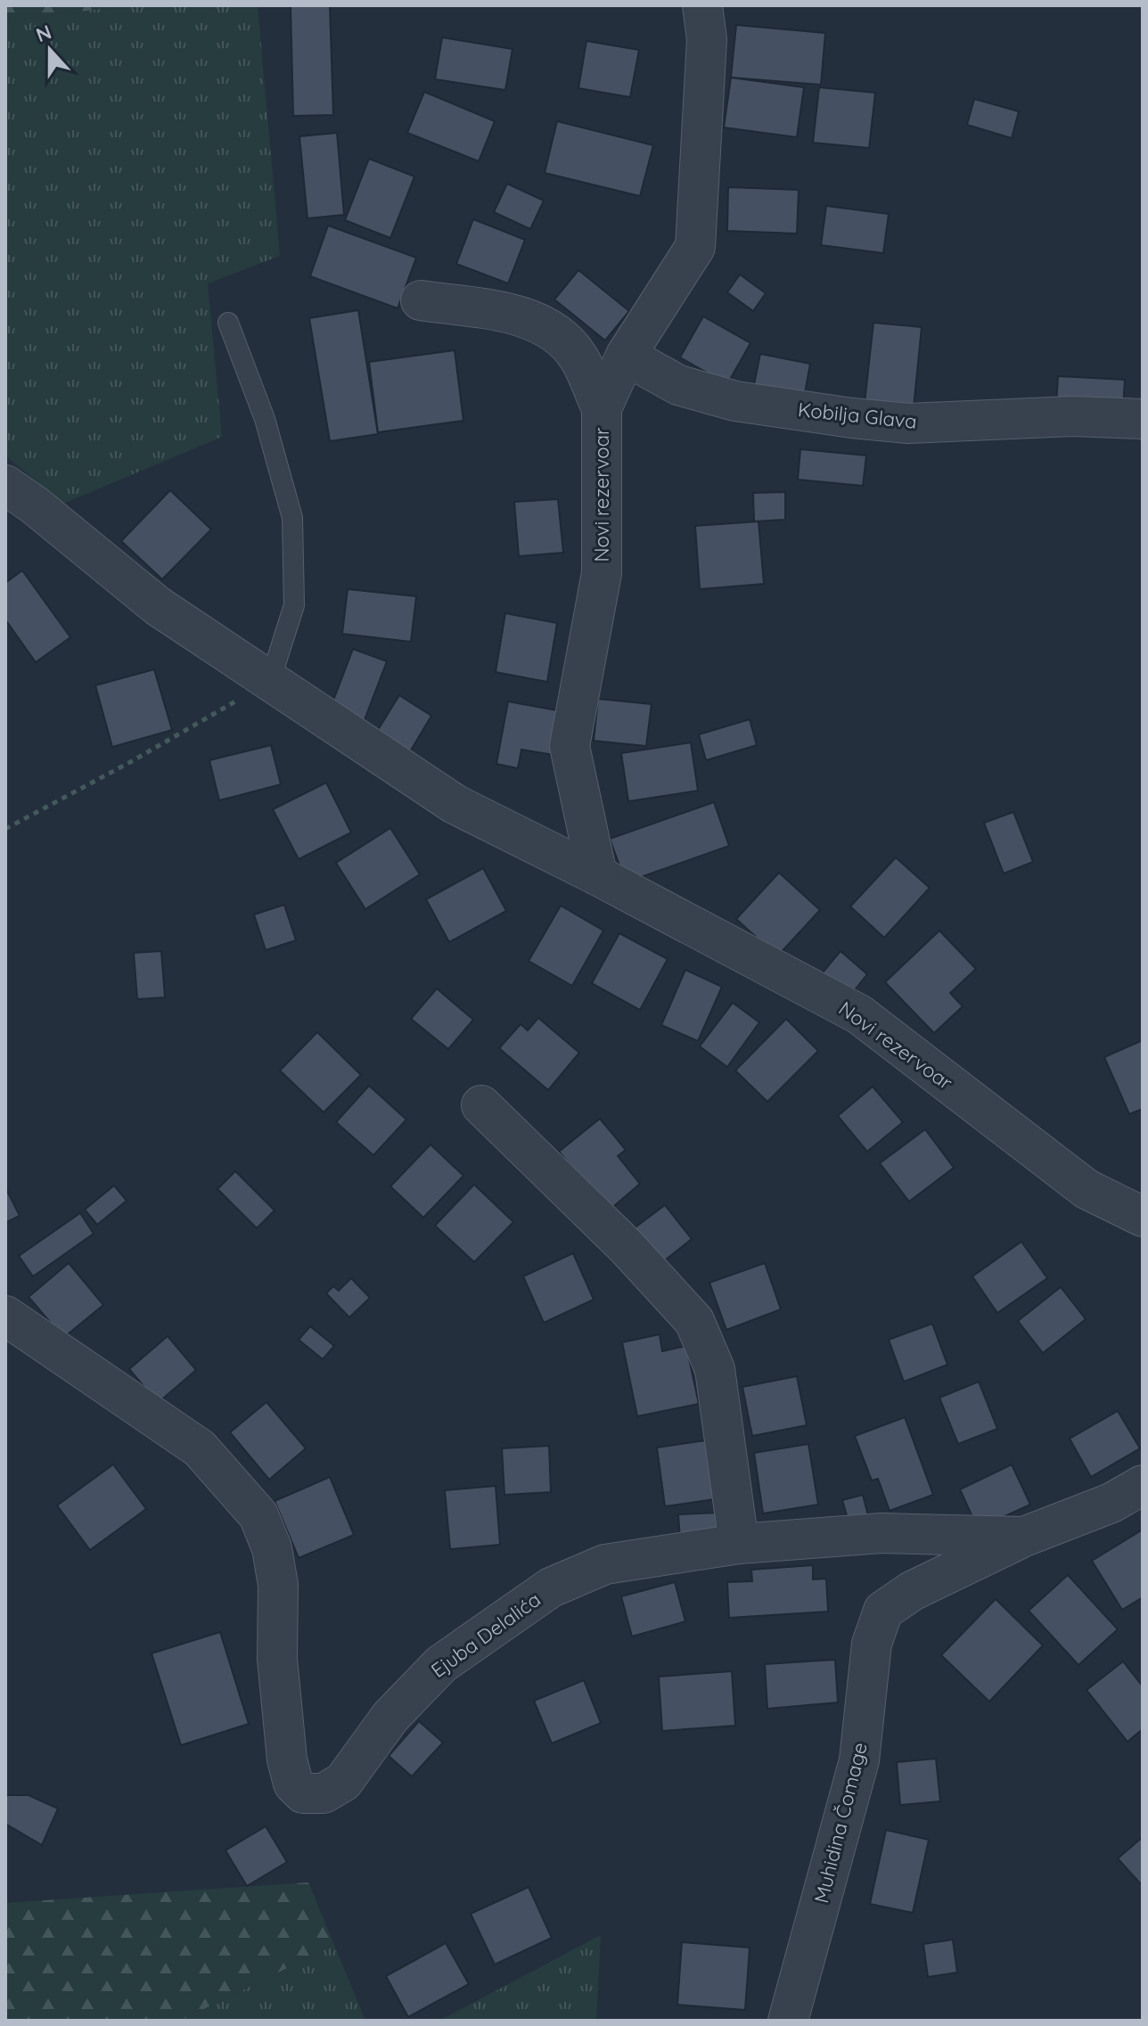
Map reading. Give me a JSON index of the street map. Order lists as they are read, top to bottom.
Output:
{
  "streets": {
    "street": [
      "Kobilja Glava",
      "Novi rezervoar",
      "Ejuba Delalića",
      "Muhidina Čomage"
    ]
  },
  "crossings": [
    ["Kobilja Glava", "Novi rezervoar"],
    ["Ejuba Delalića", "Muhidina Čomage"]
  ],
  "north": "top"
}
